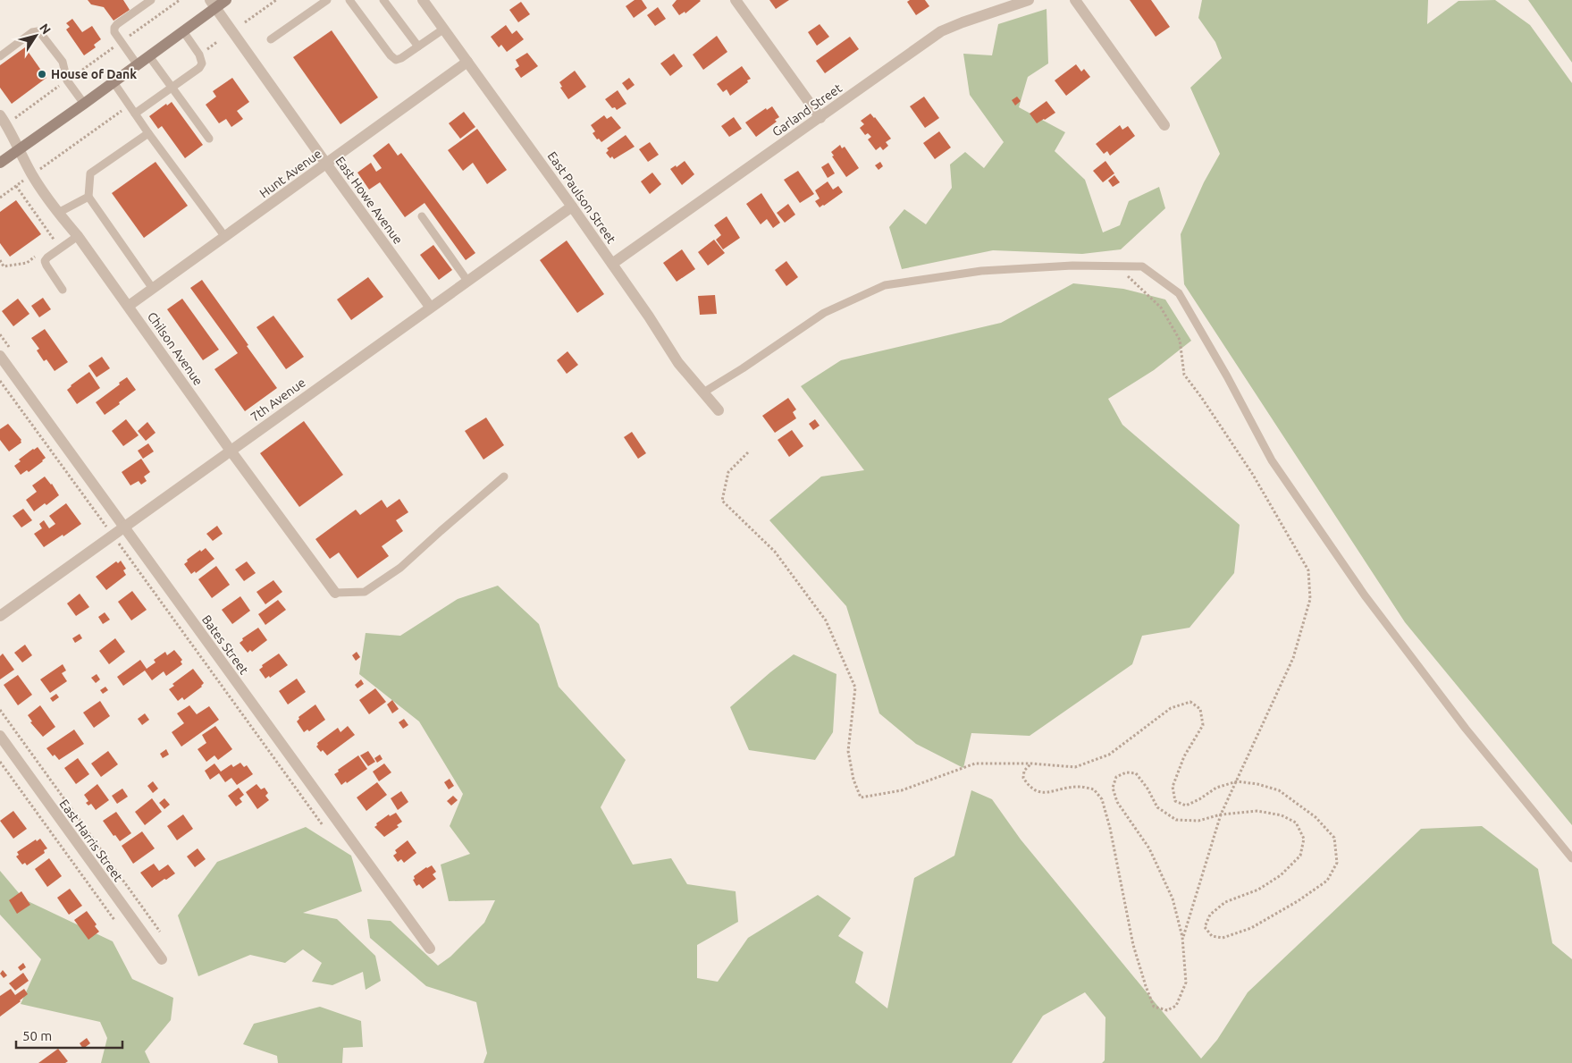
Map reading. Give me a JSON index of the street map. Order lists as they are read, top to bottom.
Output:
{
  "streets": {
    "street": [
      "Garland Street",
      "Hunt Avenue",
      "East Paulson Street",
      "East Howe Avenue",
      "Chilson Avenue",
      "7th Avenue",
      "Bates Street",
      "East Harris Street"
    ]
  },
  "crossings": [
    ["Garland Street", "East Paulson Street"],
    ["Hunt Avenue", "East Paulson Street"],
    ["Hunt Avenue", "East Howe Avenue"],
    ["Hunt Avenue", "Chilson Avenue"],
    ["East Paulson Street", "7th Avenue"],
    ["East Howe Avenue", "7th Avenue"],
    ["Chilson Avenue", "7th Avenue"],
    ["7th Avenue", "Bates Street"]
  ],
  "places": ["House of Dank"],
  "scale_bar": "50 m",
  "north": "top right"
}
